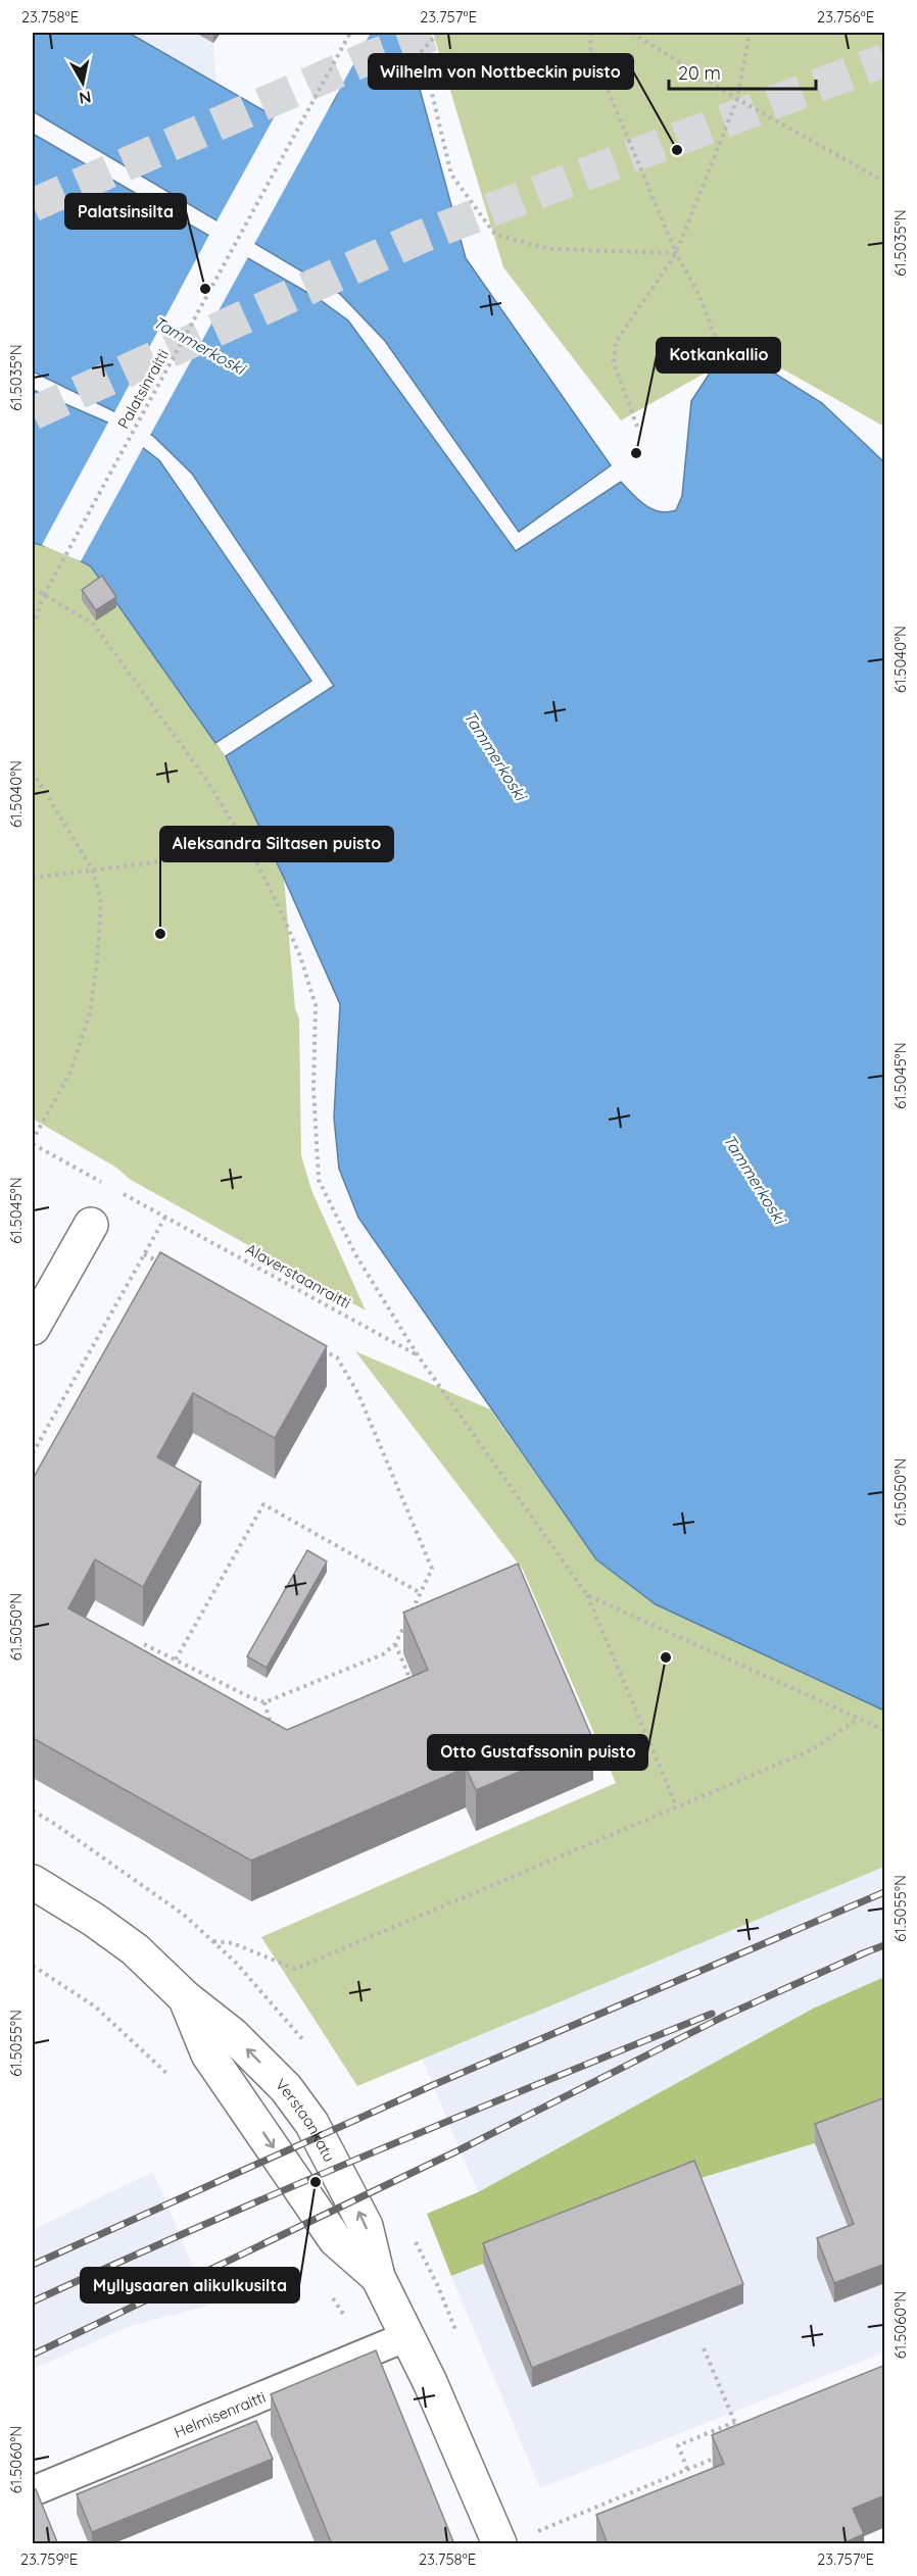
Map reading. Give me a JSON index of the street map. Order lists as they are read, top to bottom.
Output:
{
  "streets": {
    "street": ["Verstaankatu"],
    "lane": ["Helmisenraitti"],
    "path": ["Palatsinraitti", "Alaverstaanraitti"]
  },
  "crossings": [
    ["Verstaankatu", "Helmisenraitti"]
  ],
  "water": ["Tammerkoski"],
  "places": [
    "Wilhelm von Nottbeckin puisto",
    "Palatsinsilta",
    "Kotkankallio",
    "Aleksandra Siltasen puisto",
    "Otto Gustafssonin puisto",
    "Myllysaaren alikulkusilta"
  ],
  "scale_bar": "20 m",
  "north": "bottom",
  "coordinates": [
    "23.758°E",
    "23.757°E",
    "23.756°E",
    "61.5035°N",
    "61.5040°N",
    "61.5045°N",
    "61.5050°N",
    "61.5055°N",
    "61.5060°N",
    "23.759°E"
  ]
}
